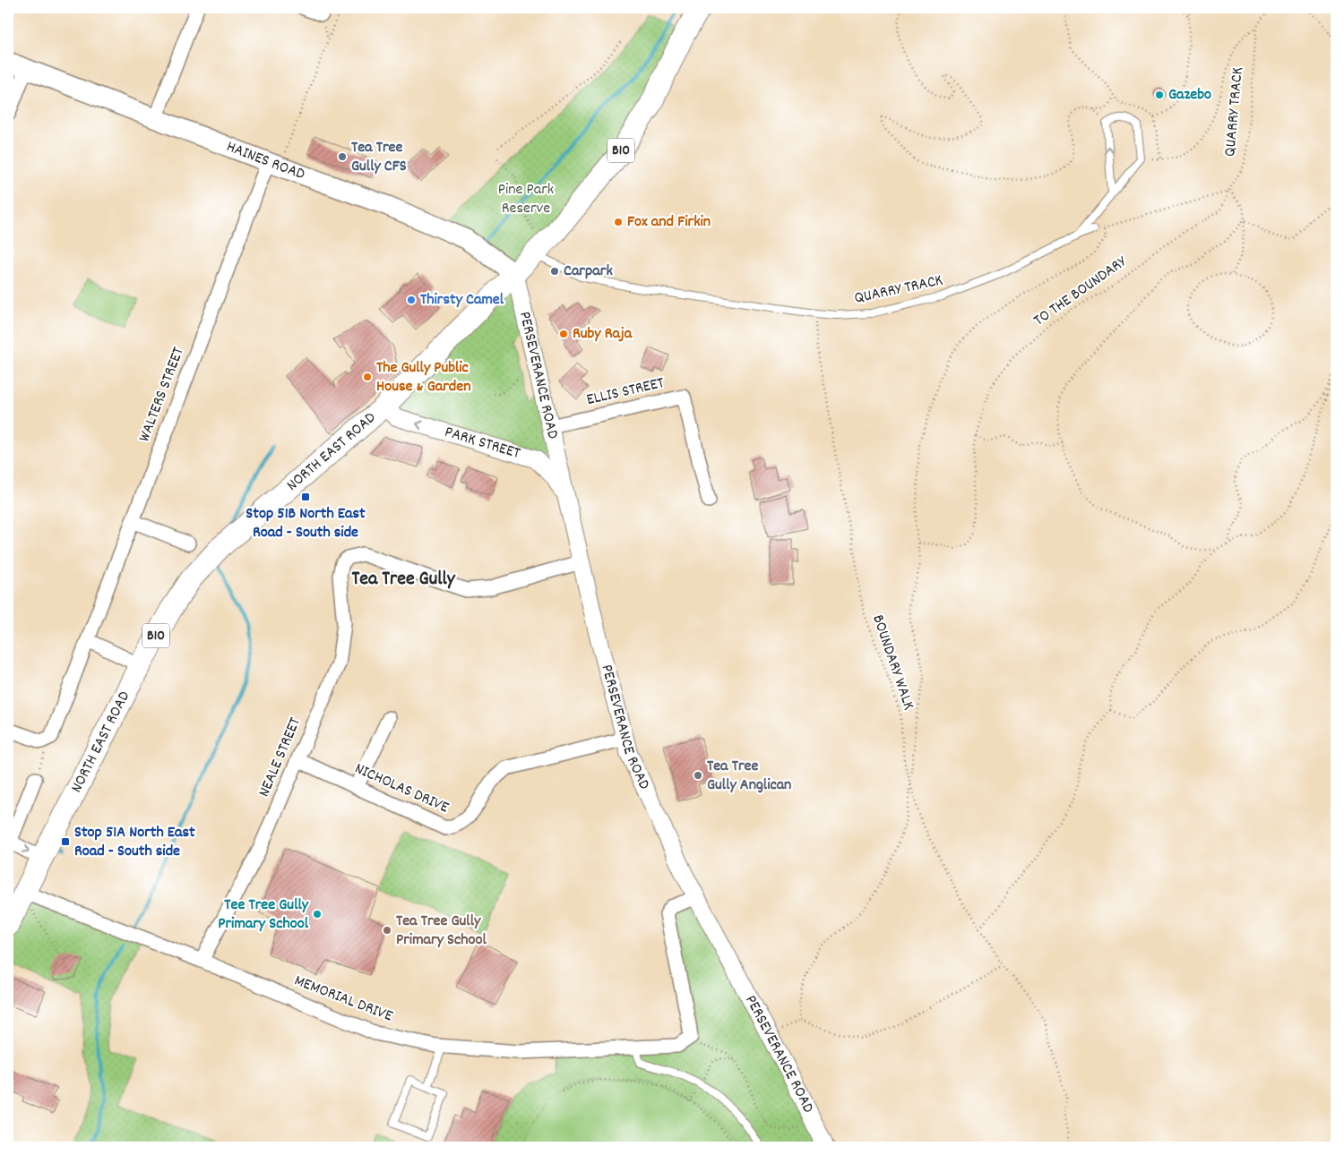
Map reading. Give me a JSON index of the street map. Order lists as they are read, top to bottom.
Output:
{
  "streets": {
    "main road": ["B10", "HAINES ROAD", "NORTH EAST ROAD"],
    "street": [
      "PERSEVERANCE ROAD",
      "ELLIS STREET",
      "WALTERS STREET",
      "PARK STREET",
      "NEALE STREET",
      "NICHOLAS DRIVE",
      "MEMORIAL DRIVE"
    ],
    "lane": ["QUARRY TRACK"],
    "path": ["TO THE BOUNDARY", "BOUNDARY WALK"]
  },
  "crossings": [
    ["QUARRY TRACK", "TO THE BOUNDARY"],
    ["QUARRY TRACK", "NORTH EAST ROAD"],
    ["QUARRY TRACK", "BOUNDARY WALK"],
    ["HAINES ROAD", "PERSEVERANCE ROAD"],
    ["HAINES ROAD", "WALTERS STREET"],
    ["HAINES ROAD", "NORTH EAST ROAD"],
    ["PERSEVERANCE ROAD", "ELLIS STREET"],
    ["PERSEVERANCE ROAD", "PARK STREET"],
    ["PERSEVERANCE ROAD", "NORTH EAST ROAD"],
    ["PERSEVERANCE ROAD", "NEALE STREET"],
    ["PERSEVERANCE ROAD", "NICHOLAS DRIVE"],
    ["PARK STREET", "NORTH EAST ROAD"],
    ["NORTH EAST ROAD", "MEMORIAL DRIVE"],
    ["NEALE STREET", "NICHOLAS DRIVE"],
    ["NEALE STREET", "MEMORIAL DRIVE"]
  ],
  "one_way": ["PARK STREET"],
  "districts": ["Tea Tree Gully"],
  "parks": ["Pine Park Reserve"],
  "places": {
    "other": [
      "Gazebo",
      "Tea Tree Gully CFS",
      "Fox and Firkin",
      "Carpark",
      "Thirsty Camel",
      "Ruby Raja",
      "The Gully Public House & Garden",
      "Tea Tree Gully Anglican",
      "Tee Tree Gully Primary School",
      "Tea Tree Gully Primary School"
    ],
    "transit": ["Stop 51B North East Road - South side", "Stop 51A North East Road - South side"]
  }
}
